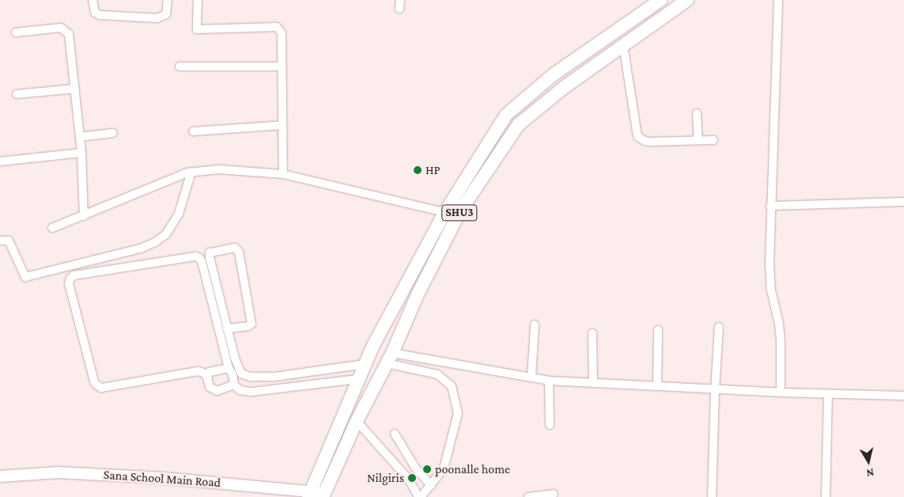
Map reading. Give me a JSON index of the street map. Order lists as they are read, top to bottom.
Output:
{
  "streets": {
    "main road": ["SHU3"],
    "street": ["Sana School Main Road"]
  },
  "crossings": [
    ["SHU3", "Sana School Main Road"]
  ],
  "places": ["HP", "poonalle home", "Nilgiris"],
  "north": "bottom"
}
